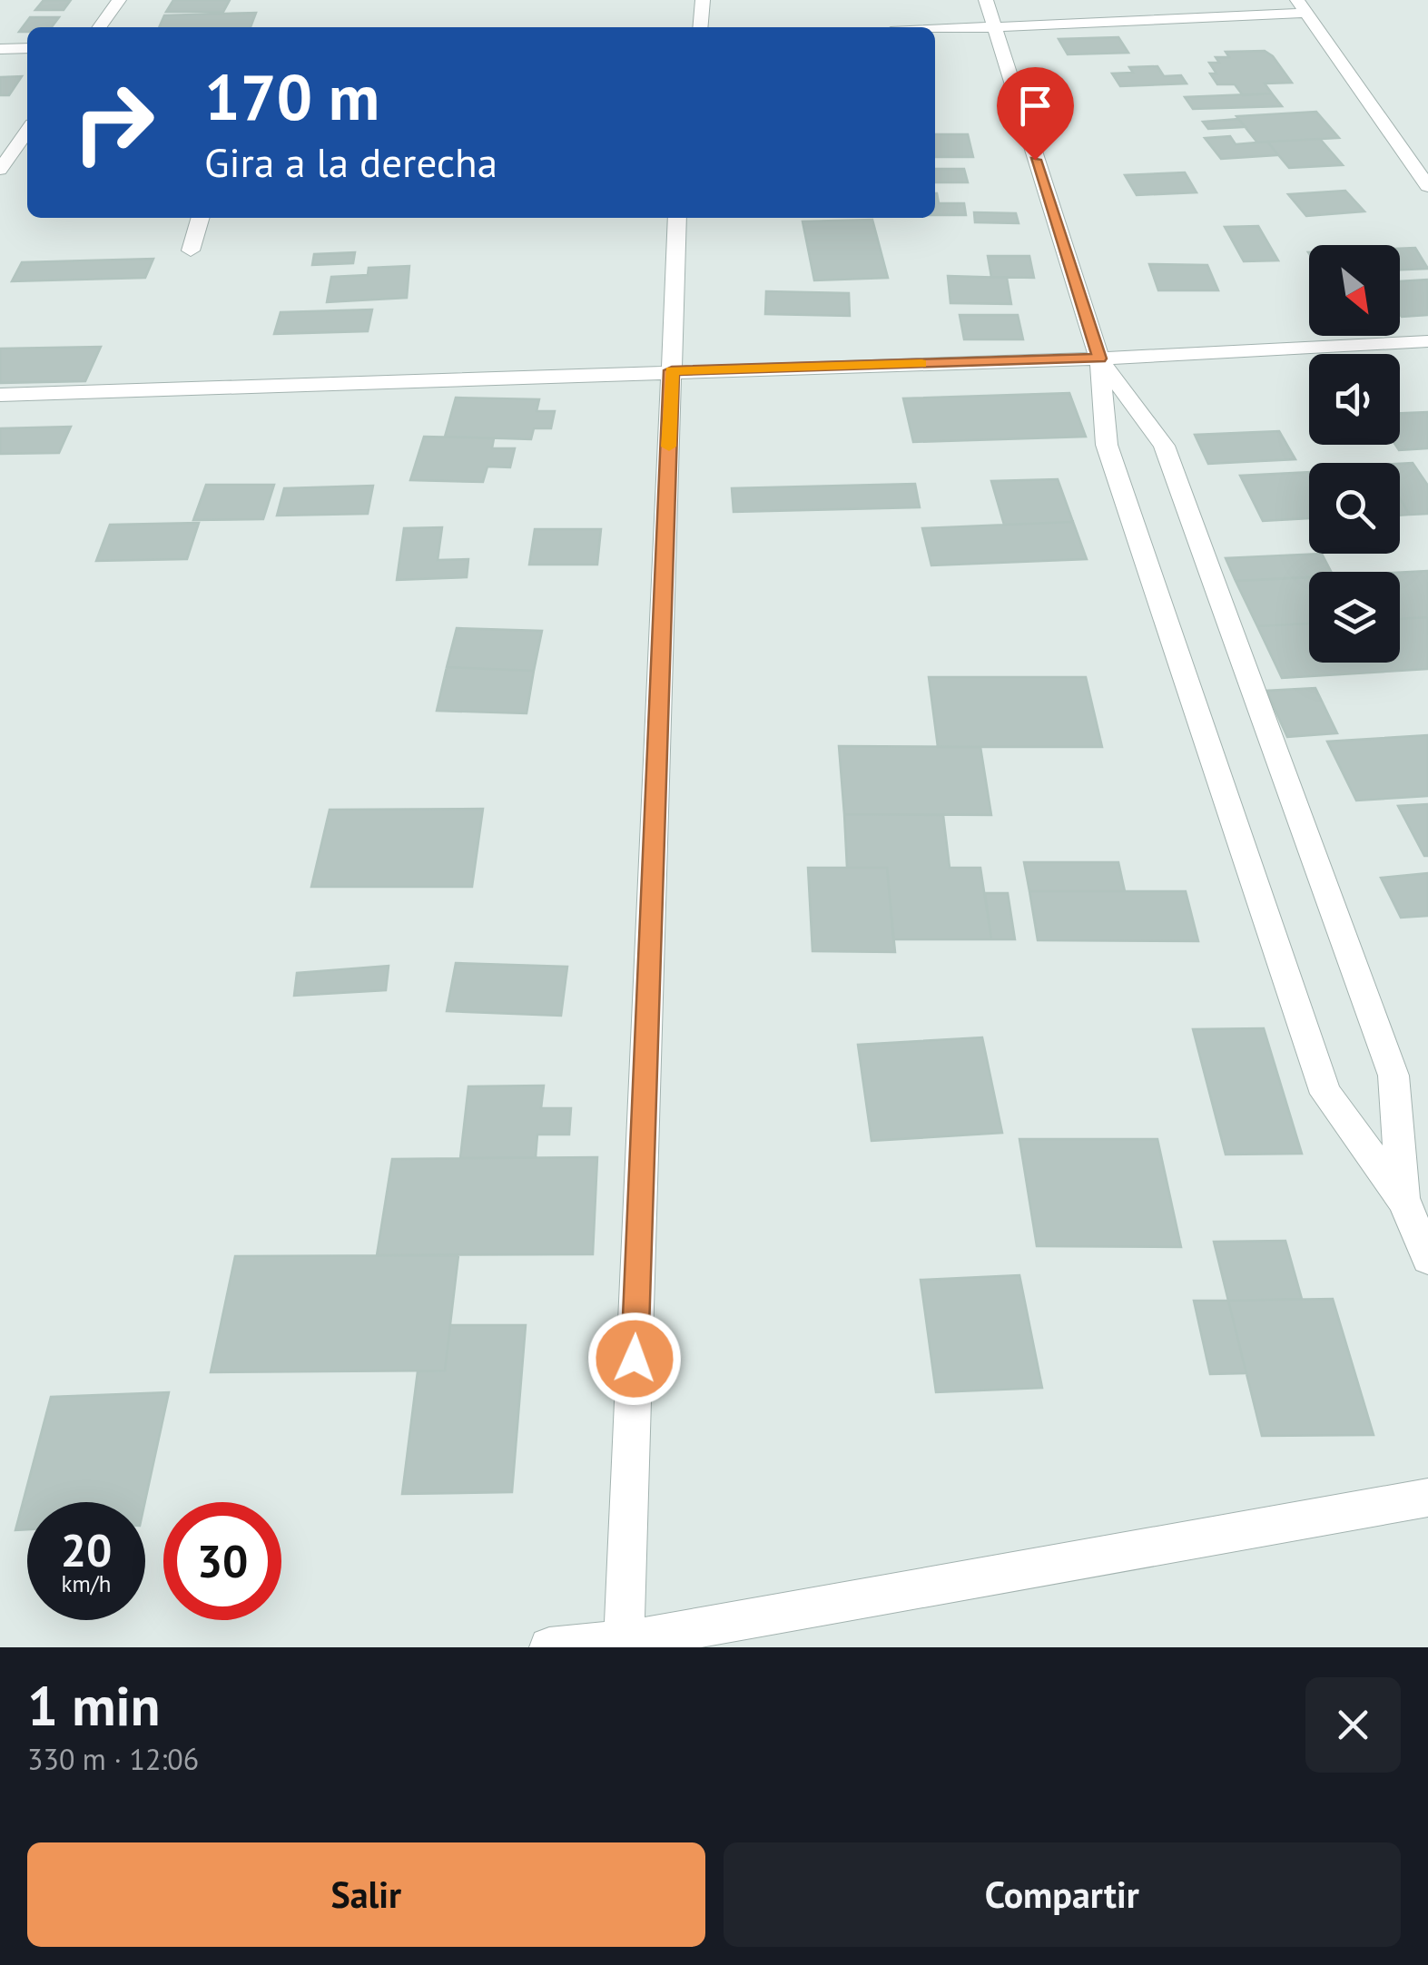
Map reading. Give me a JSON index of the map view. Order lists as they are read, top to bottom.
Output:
{
  "north": "bottom right",
  "page": {
    "turn": ["170 m", "Gira a la derecha"],
    "speed": "20 km/h",
    "limit": "30",
    "heading": ["1 min", "330 m · 12:06"],
    "buttons": ["Salir", "Compartir"]
  }
}
